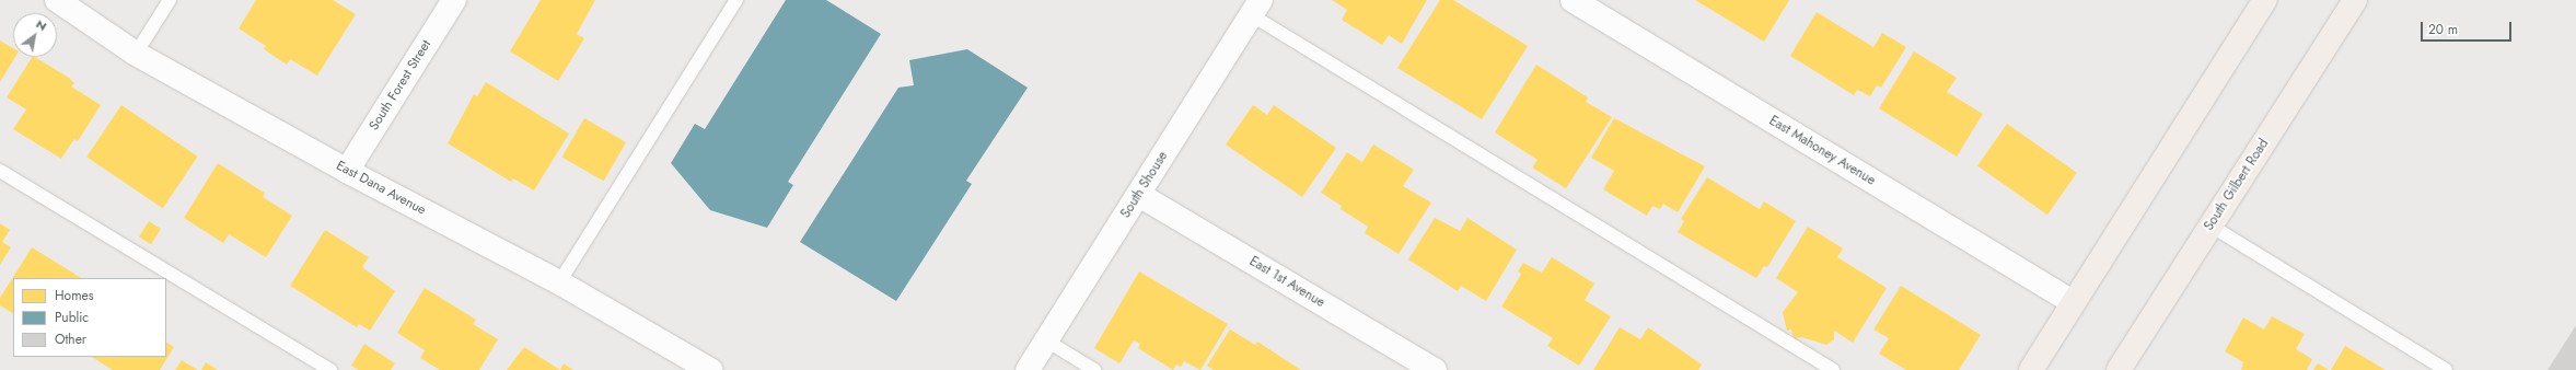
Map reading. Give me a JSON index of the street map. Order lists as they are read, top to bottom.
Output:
{
  "streets": {
    "main road": ["South Gilbert Road"],
    "street": [
      "South Forest Street",
      "East Mahoney Avenue",
      "South Shouse",
      "East Dana Avenue",
      "East 1st Avenue"
    ]
  },
  "crossings": [
    ["South Forest Street", "East Dana Avenue"],
    ["South Shouse", "East 1st Avenue"]
  ],
  "legend": ["Homes", "Public", "Other"],
  "scale_bar": "20 m",
  "north": "top right"
}
